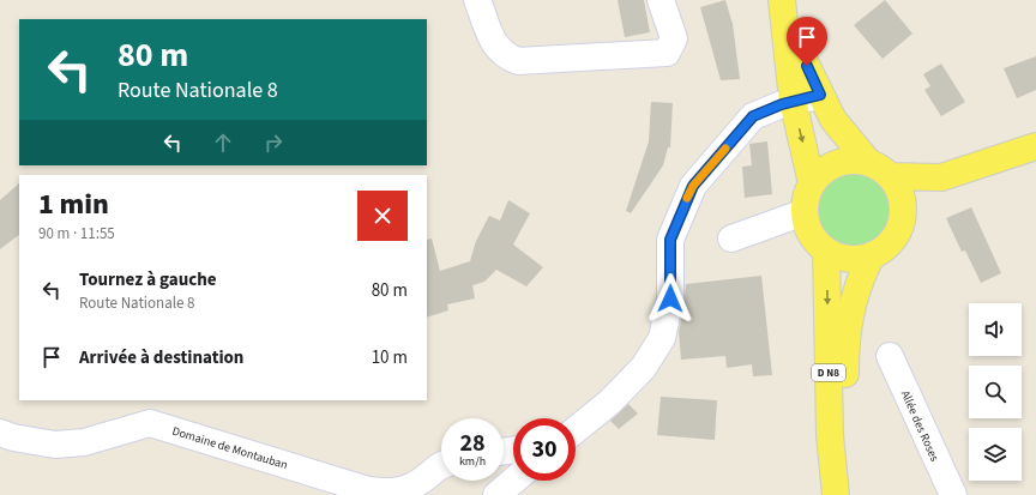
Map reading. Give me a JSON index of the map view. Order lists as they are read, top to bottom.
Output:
{
  "streets": {
    "main road": ["D N8"],
    "street": ["Allée des Roses", "Domaine de Montauban"]
  },
  "page": {
    "turn": ["80 m", "Route Nationale 8"],
    "heading": ["1 min", "90 m · 11:55"],
    "list": [
      {
        "name": "Tournez à gauche",
        "note": "Route Nationale 8",
        "value": "80 m"
      },
      {
        "name": "Arrivée à destination",
        "value": "10 m"
      }
    ],
    "speed": "28 km/h",
    "limit": "30"
  }
}
